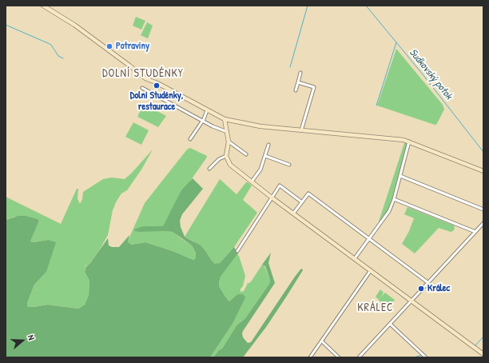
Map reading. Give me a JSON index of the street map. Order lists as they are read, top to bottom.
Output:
{
  "districts": ["DOLNÍ STUDÉNKY", "KRÁLEC"],
  "water": ["Sudkovský potok"],
  "places": ["Potraviny", "Dolní Studénky, restaurace", "Králec"],
  "north": "right"
}
